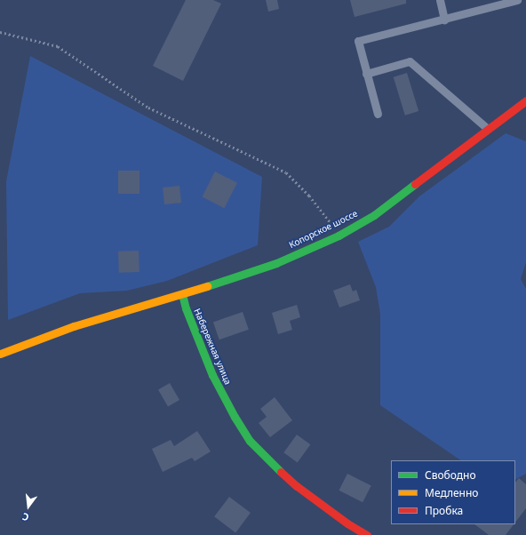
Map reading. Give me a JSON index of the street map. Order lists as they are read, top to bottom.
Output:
{
  "streets": {
    "main road": ["Копорское шоссе", "Набережная улица"]
  },
  "crossings": [
    ["Копорское шоссе", "Набережная улица"]
  ],
  "legend": ["Свободно", "Медленно", "Пробка"],
  "north": "bottom"
}
